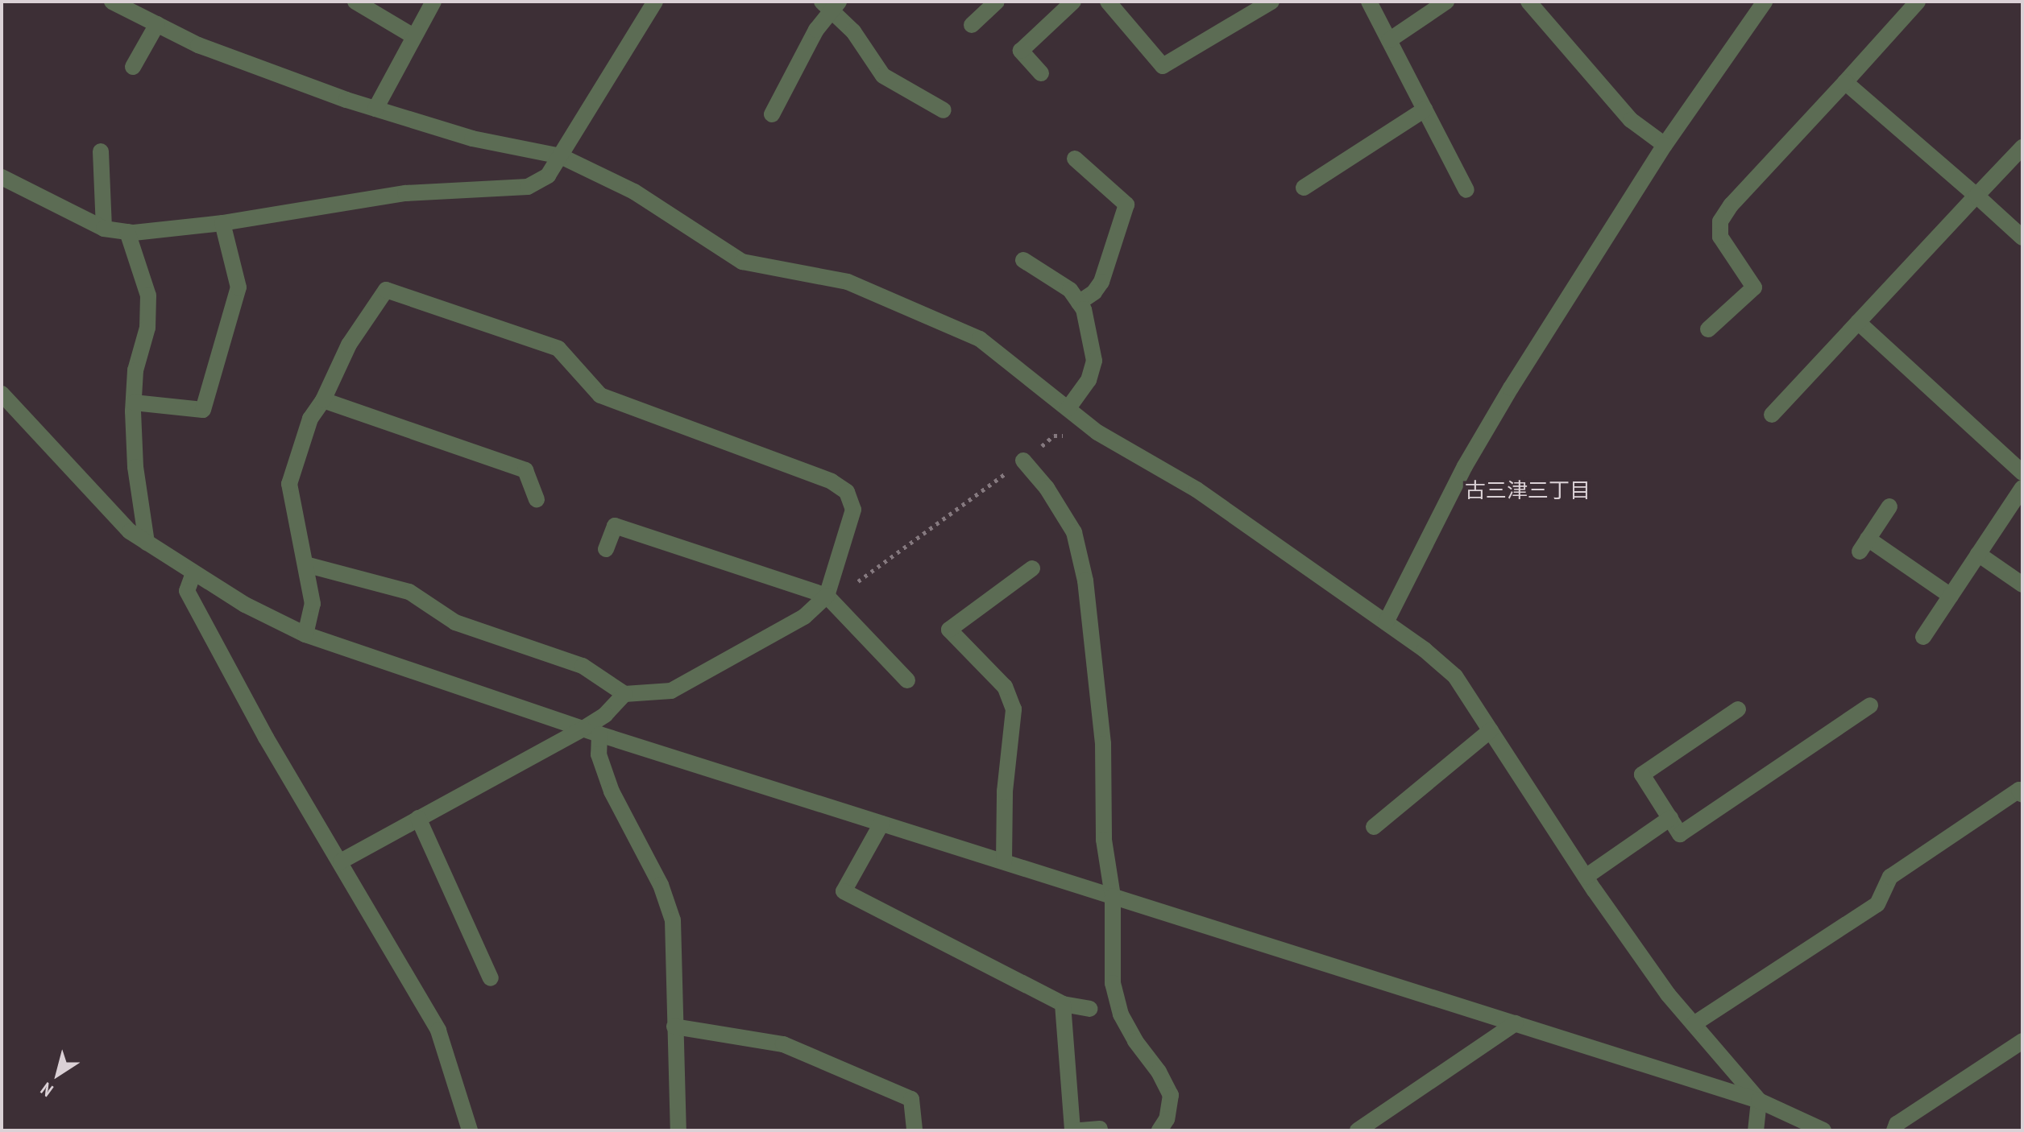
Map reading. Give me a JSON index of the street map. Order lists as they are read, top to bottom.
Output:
{
  "districts": ["古三津三丁目"],
  "north": "bottom left"
}
